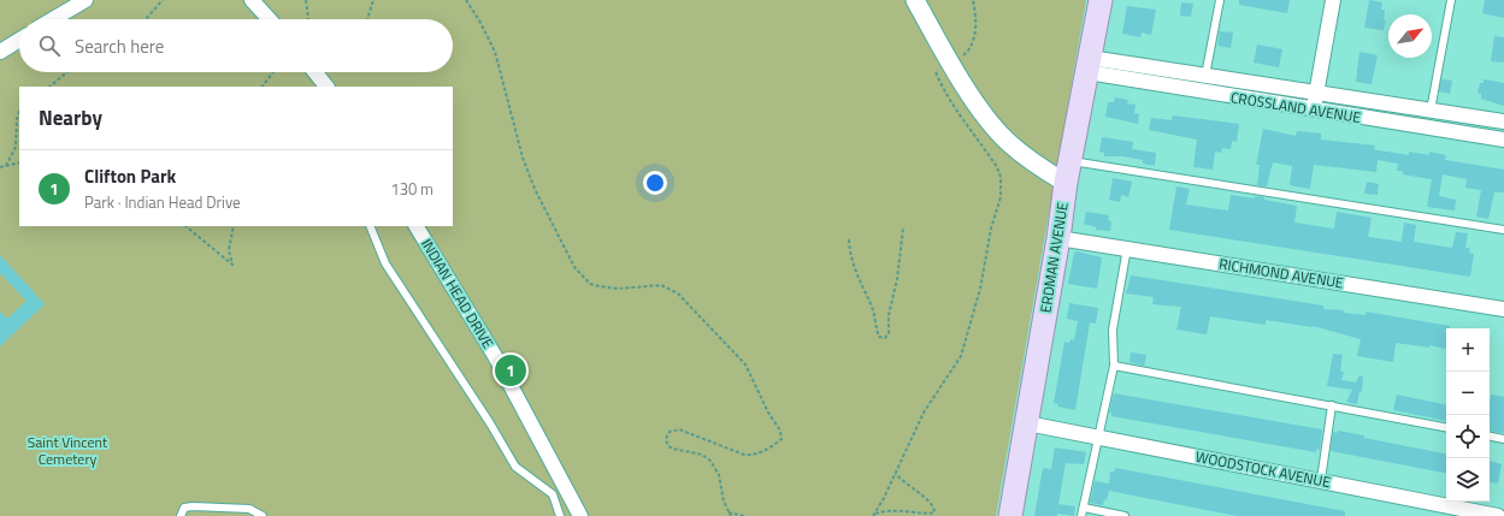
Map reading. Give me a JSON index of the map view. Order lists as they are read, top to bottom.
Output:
{
  "streets": {
    "main road": ["ERDMAN AVENUE"],
    "street": [
      "CROSSLAND AVENUE",
      "RICHMOND AVENUE",
      "INDIAN HEAD DRIVE",
      "WOODSTOCK AVENUE"
    ]
  },
  "crossings": [
    ["CROSSLAND AVENUE", "ERDMAN AVENUE"],
    ["ERDMAN AVENUE", "RICHMOND AVENUE"],
    ["ERDMAN AVENUE", "WOODSTOCK AVENUE"]
  ],
  "parks": ["Saint Vincent Cemetery"],
  "north": "top right",
  "page": {
    "search": "Search here",
    "heading": "Nearby",
    "list": [
      {
        "mark": "1",
        "name": "Clifton Park",
        "note": "Park · Indian Head Drive",
        "value": "130 m"
      }
    ],
    "map_buttons": ["+", "−"],
    "pins": "1"
  }
}
